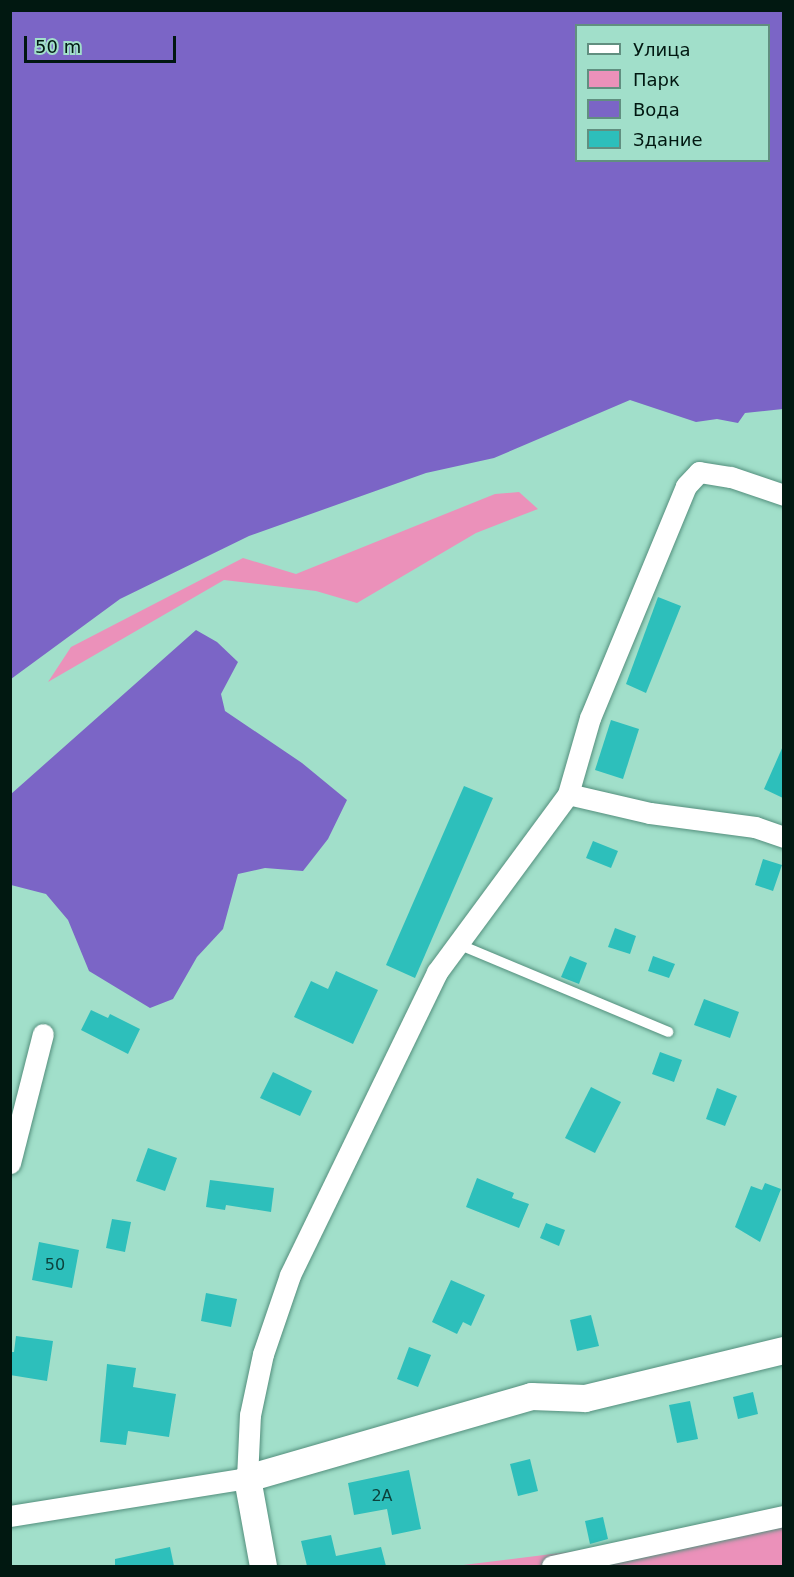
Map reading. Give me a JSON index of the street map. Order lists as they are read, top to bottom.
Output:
{
  "house_numbers": ["50", "2А"],
  "legend": [
    "Улица",
    "Парк",
    "Вода",
    "Здание"
  ],
  "scale_bar": "50 m"
}
